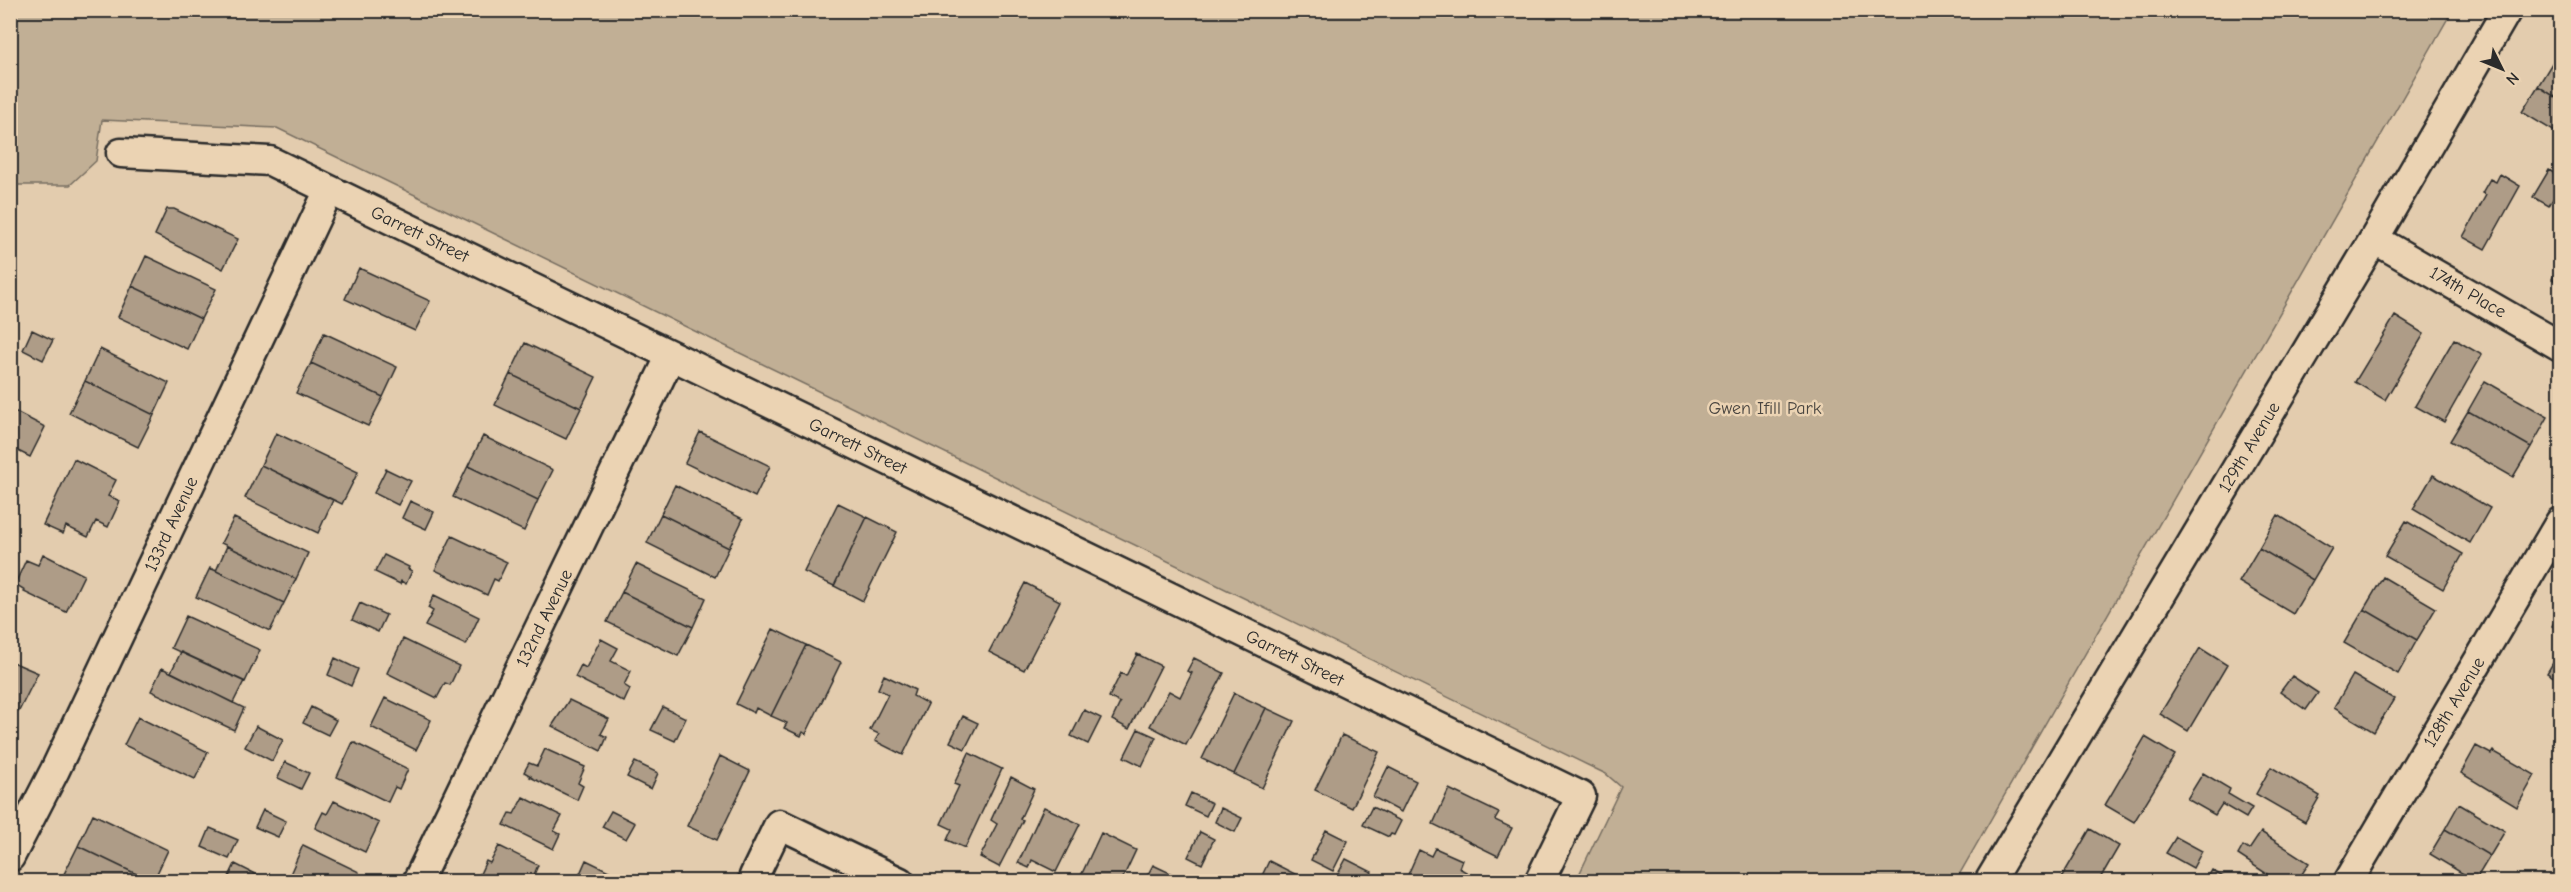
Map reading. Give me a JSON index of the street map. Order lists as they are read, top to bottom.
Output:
{
  "streets": {
    "street": [
      "Garrett Street",
      "174th Place",
      "129th Avenue",
      "133rd Avenue",
      "132nd Avenue",
      "128th Avenue"
    ]
  },
  "crossings": [
    ["Garrett Street", "133rd Avenue"],
    ["Garrett Street", "132nd Avenue"],
    ["174th Place", "129th Avenue"]
  ],
  "parks": ["Gwen Ifill Park"],
  "north": "bottom right"
}
